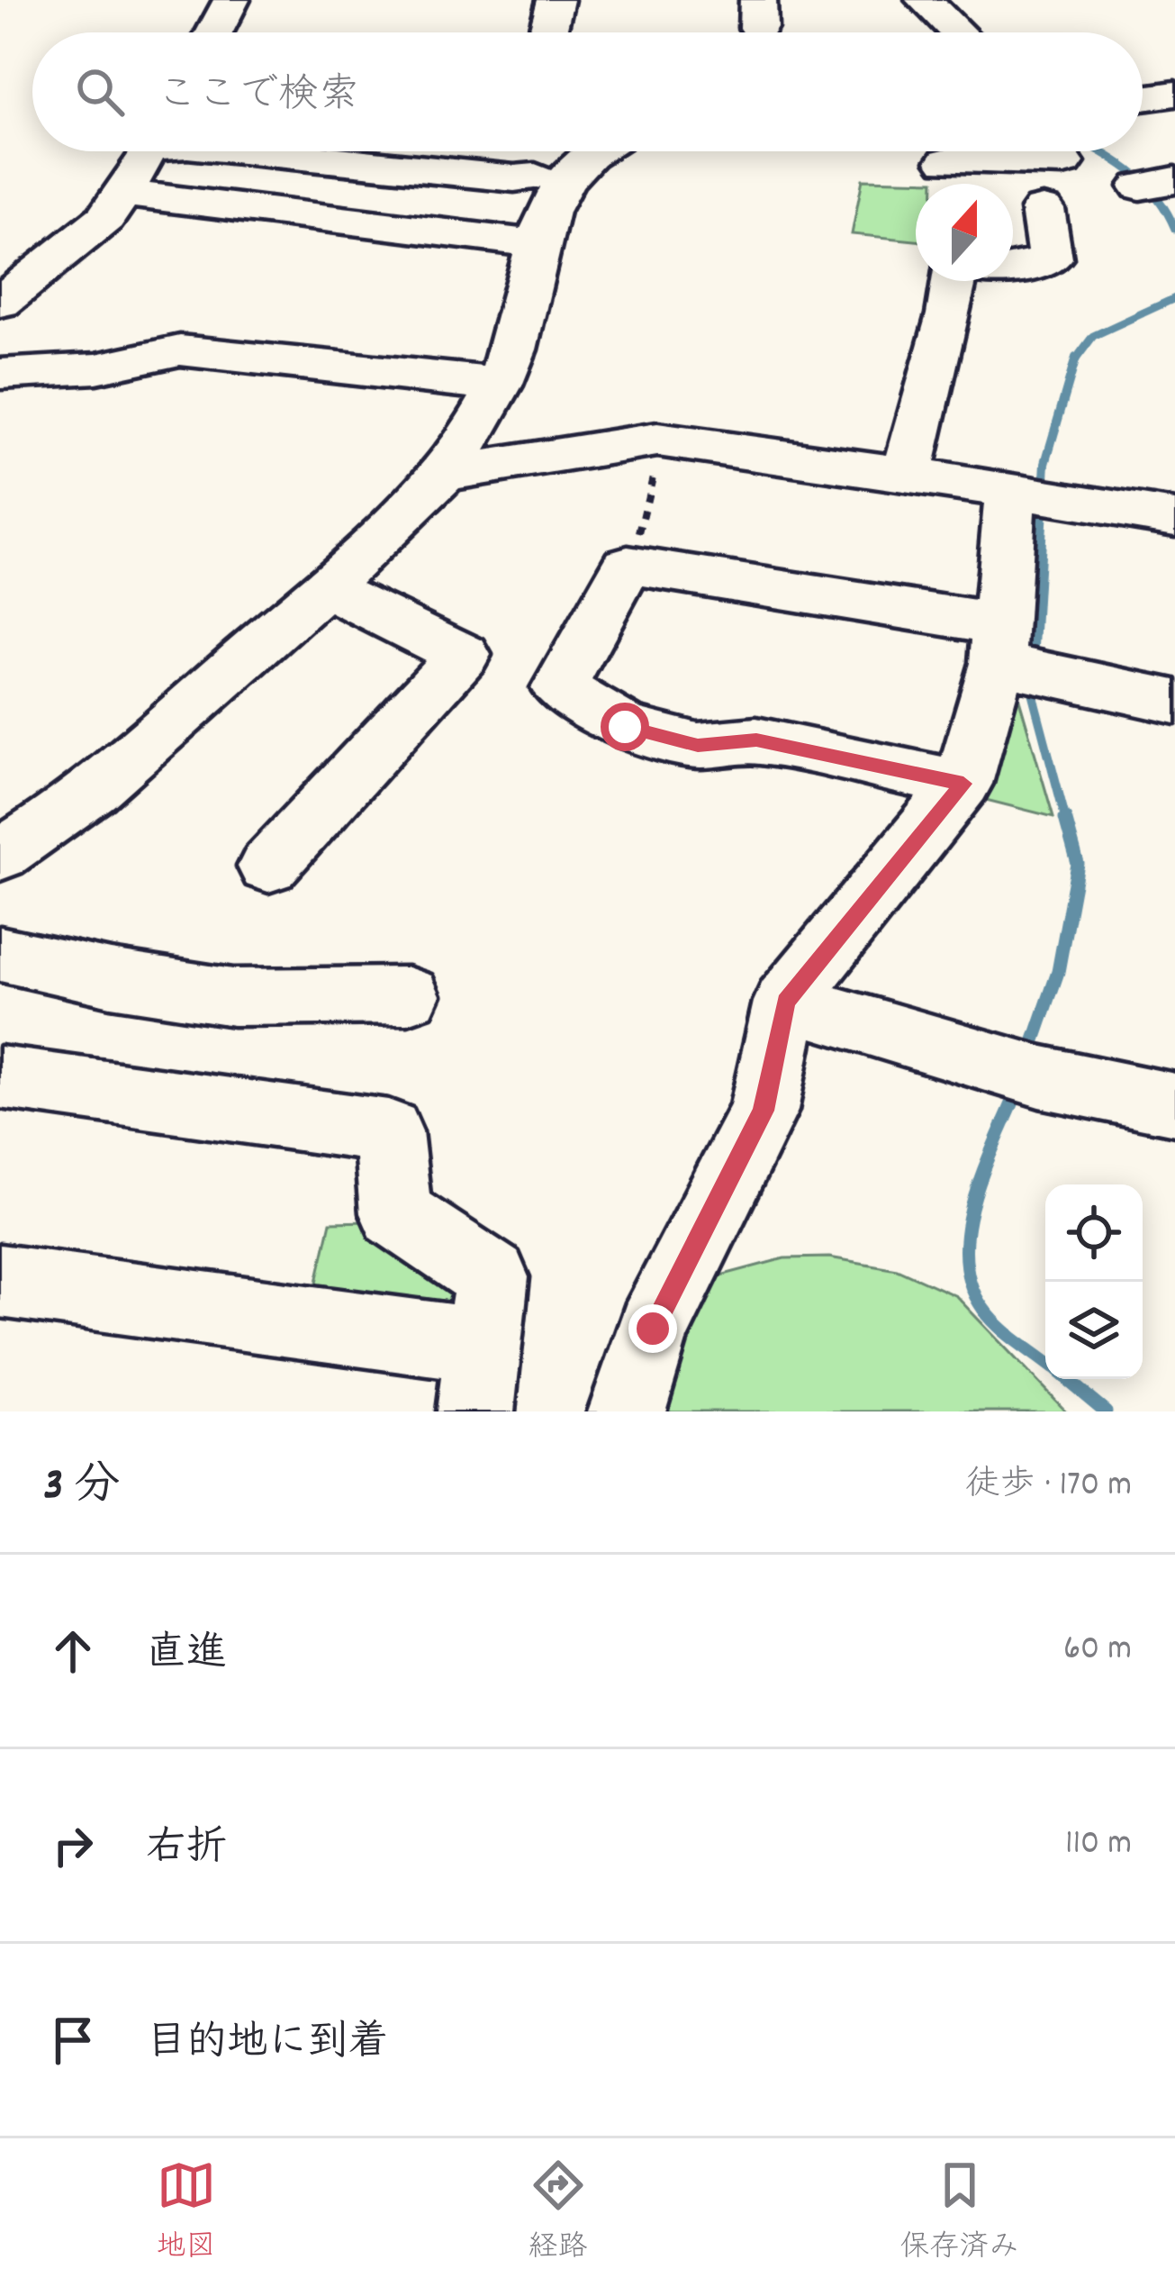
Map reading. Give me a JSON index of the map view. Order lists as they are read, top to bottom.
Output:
{
  "north": "top",
  "page": {
    "search": "ここで検索",
    "heading": ["3 分", "徒歩 · 170 m"],
    "list": [
      ["直進", "60 m"],
      ["右折", "110 m"],
      "目的地に到着"
    ],
    "nav": ["地図", "経路", "保存済み"]
  }
}
